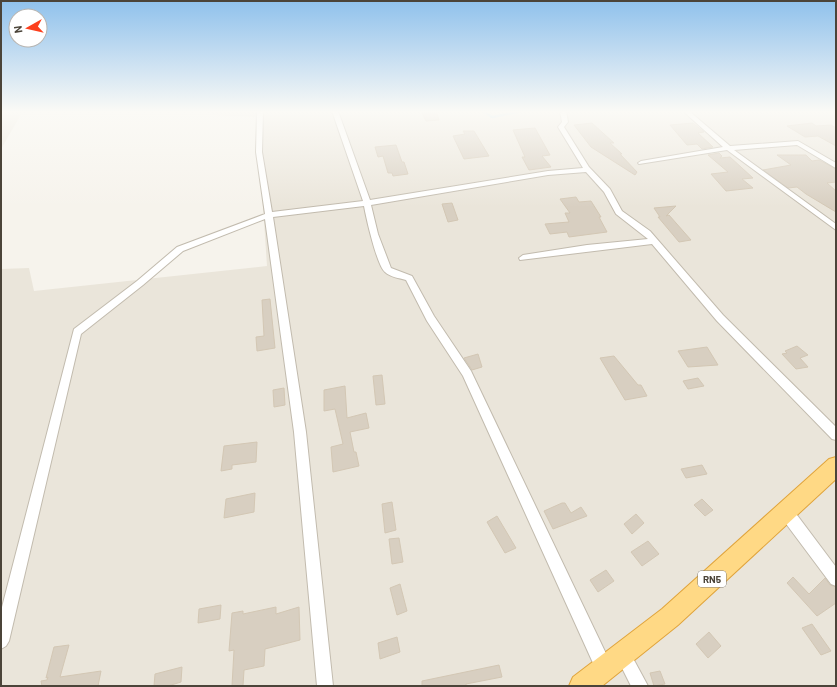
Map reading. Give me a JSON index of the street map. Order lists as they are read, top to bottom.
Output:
{
  "streets": {
    "highway": ["RN5"]
  },
  "north": "left"
}
